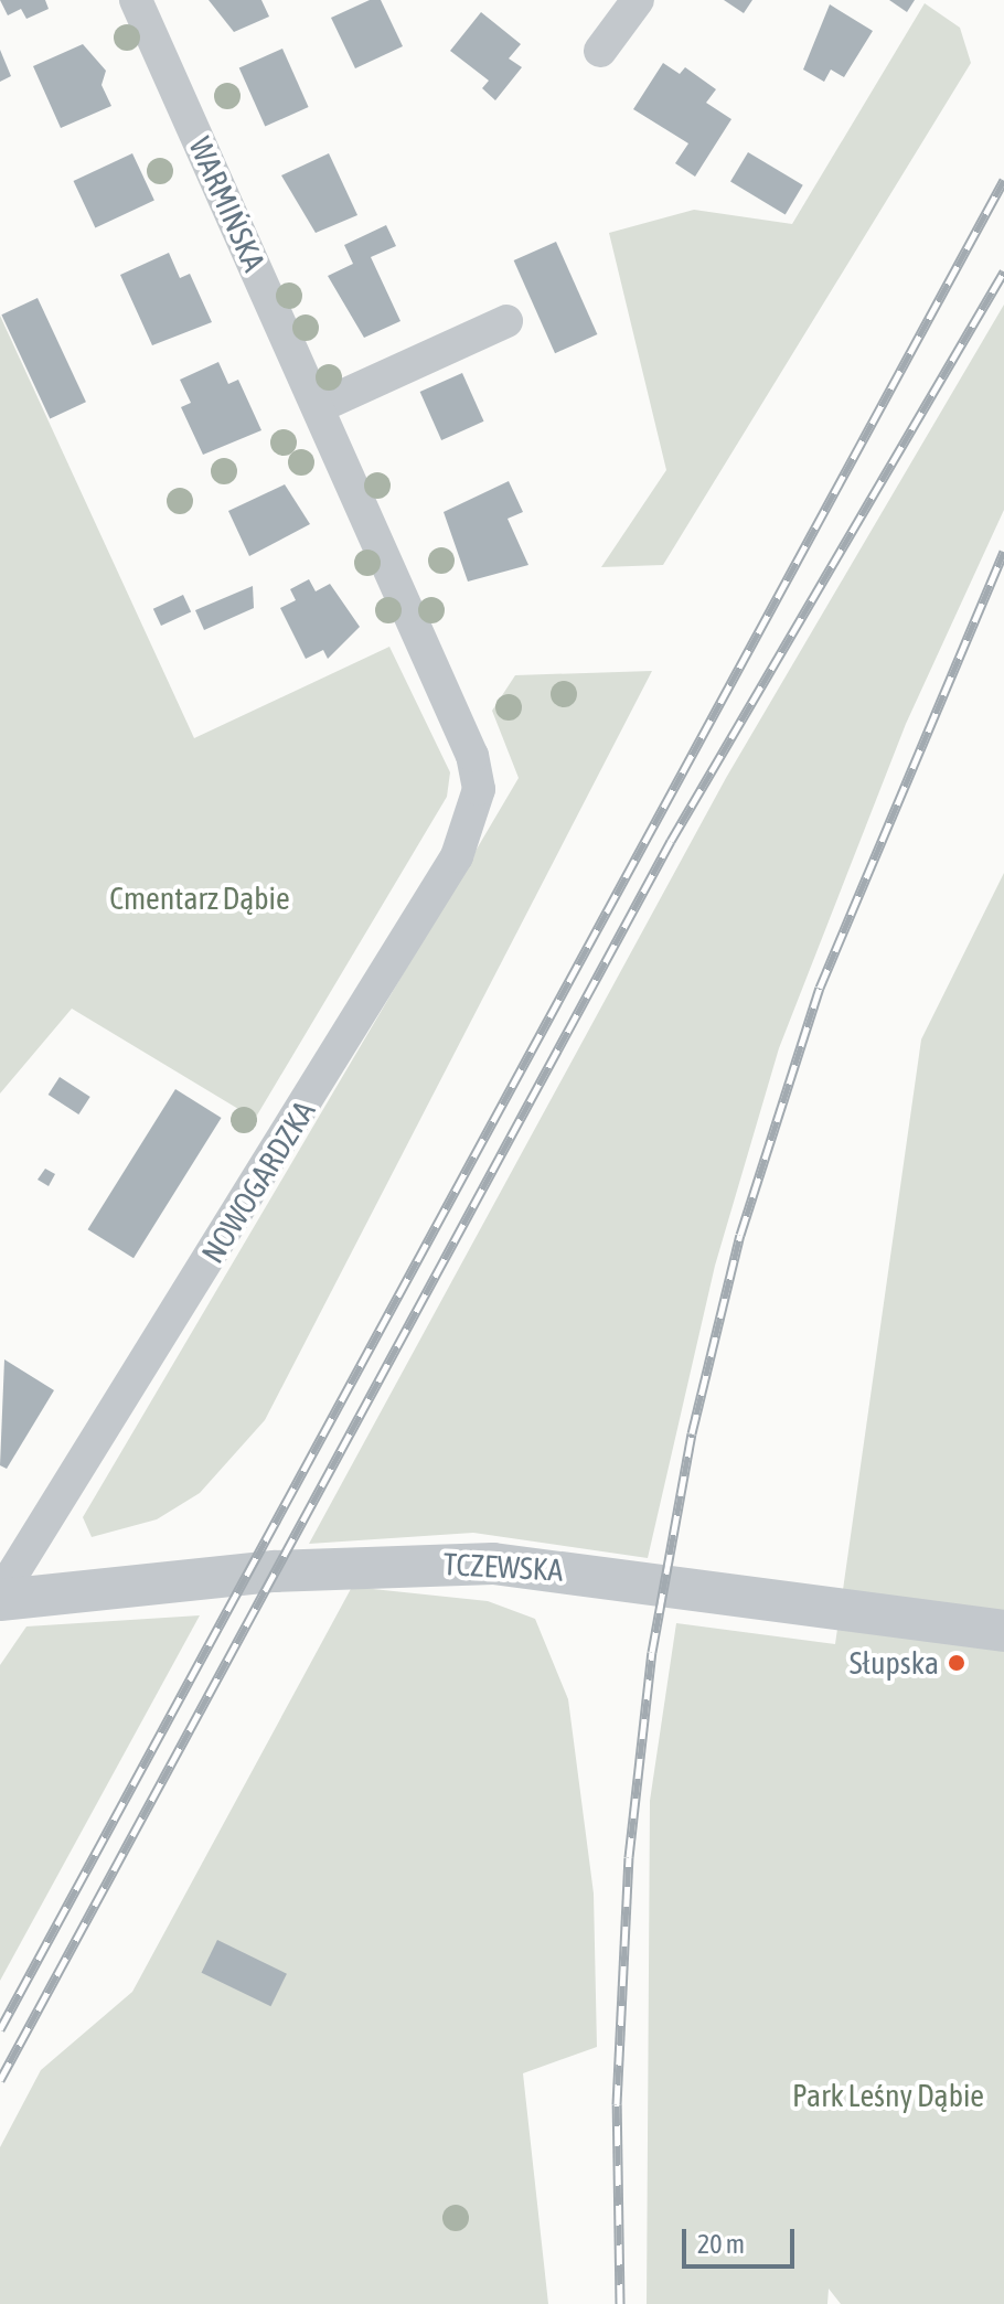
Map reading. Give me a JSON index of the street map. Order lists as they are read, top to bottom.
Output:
{
  "streets": {
    "street": ["WARMIŃSKA", "NOWOGARDZKA", "TCZEWSKA"]
  },
  "crossings": [
    ["WARMIŃSKA", "NOWOGARDZKA"],
    ["NOWOGARDZKA", "TCZEWSKA"]
  ],
  "parks": ["Cmentarz Dąbie", "Park Leśny Dąbie"],
  "places": ["Słupska"],
  "scale_bar": "20 m"
}
